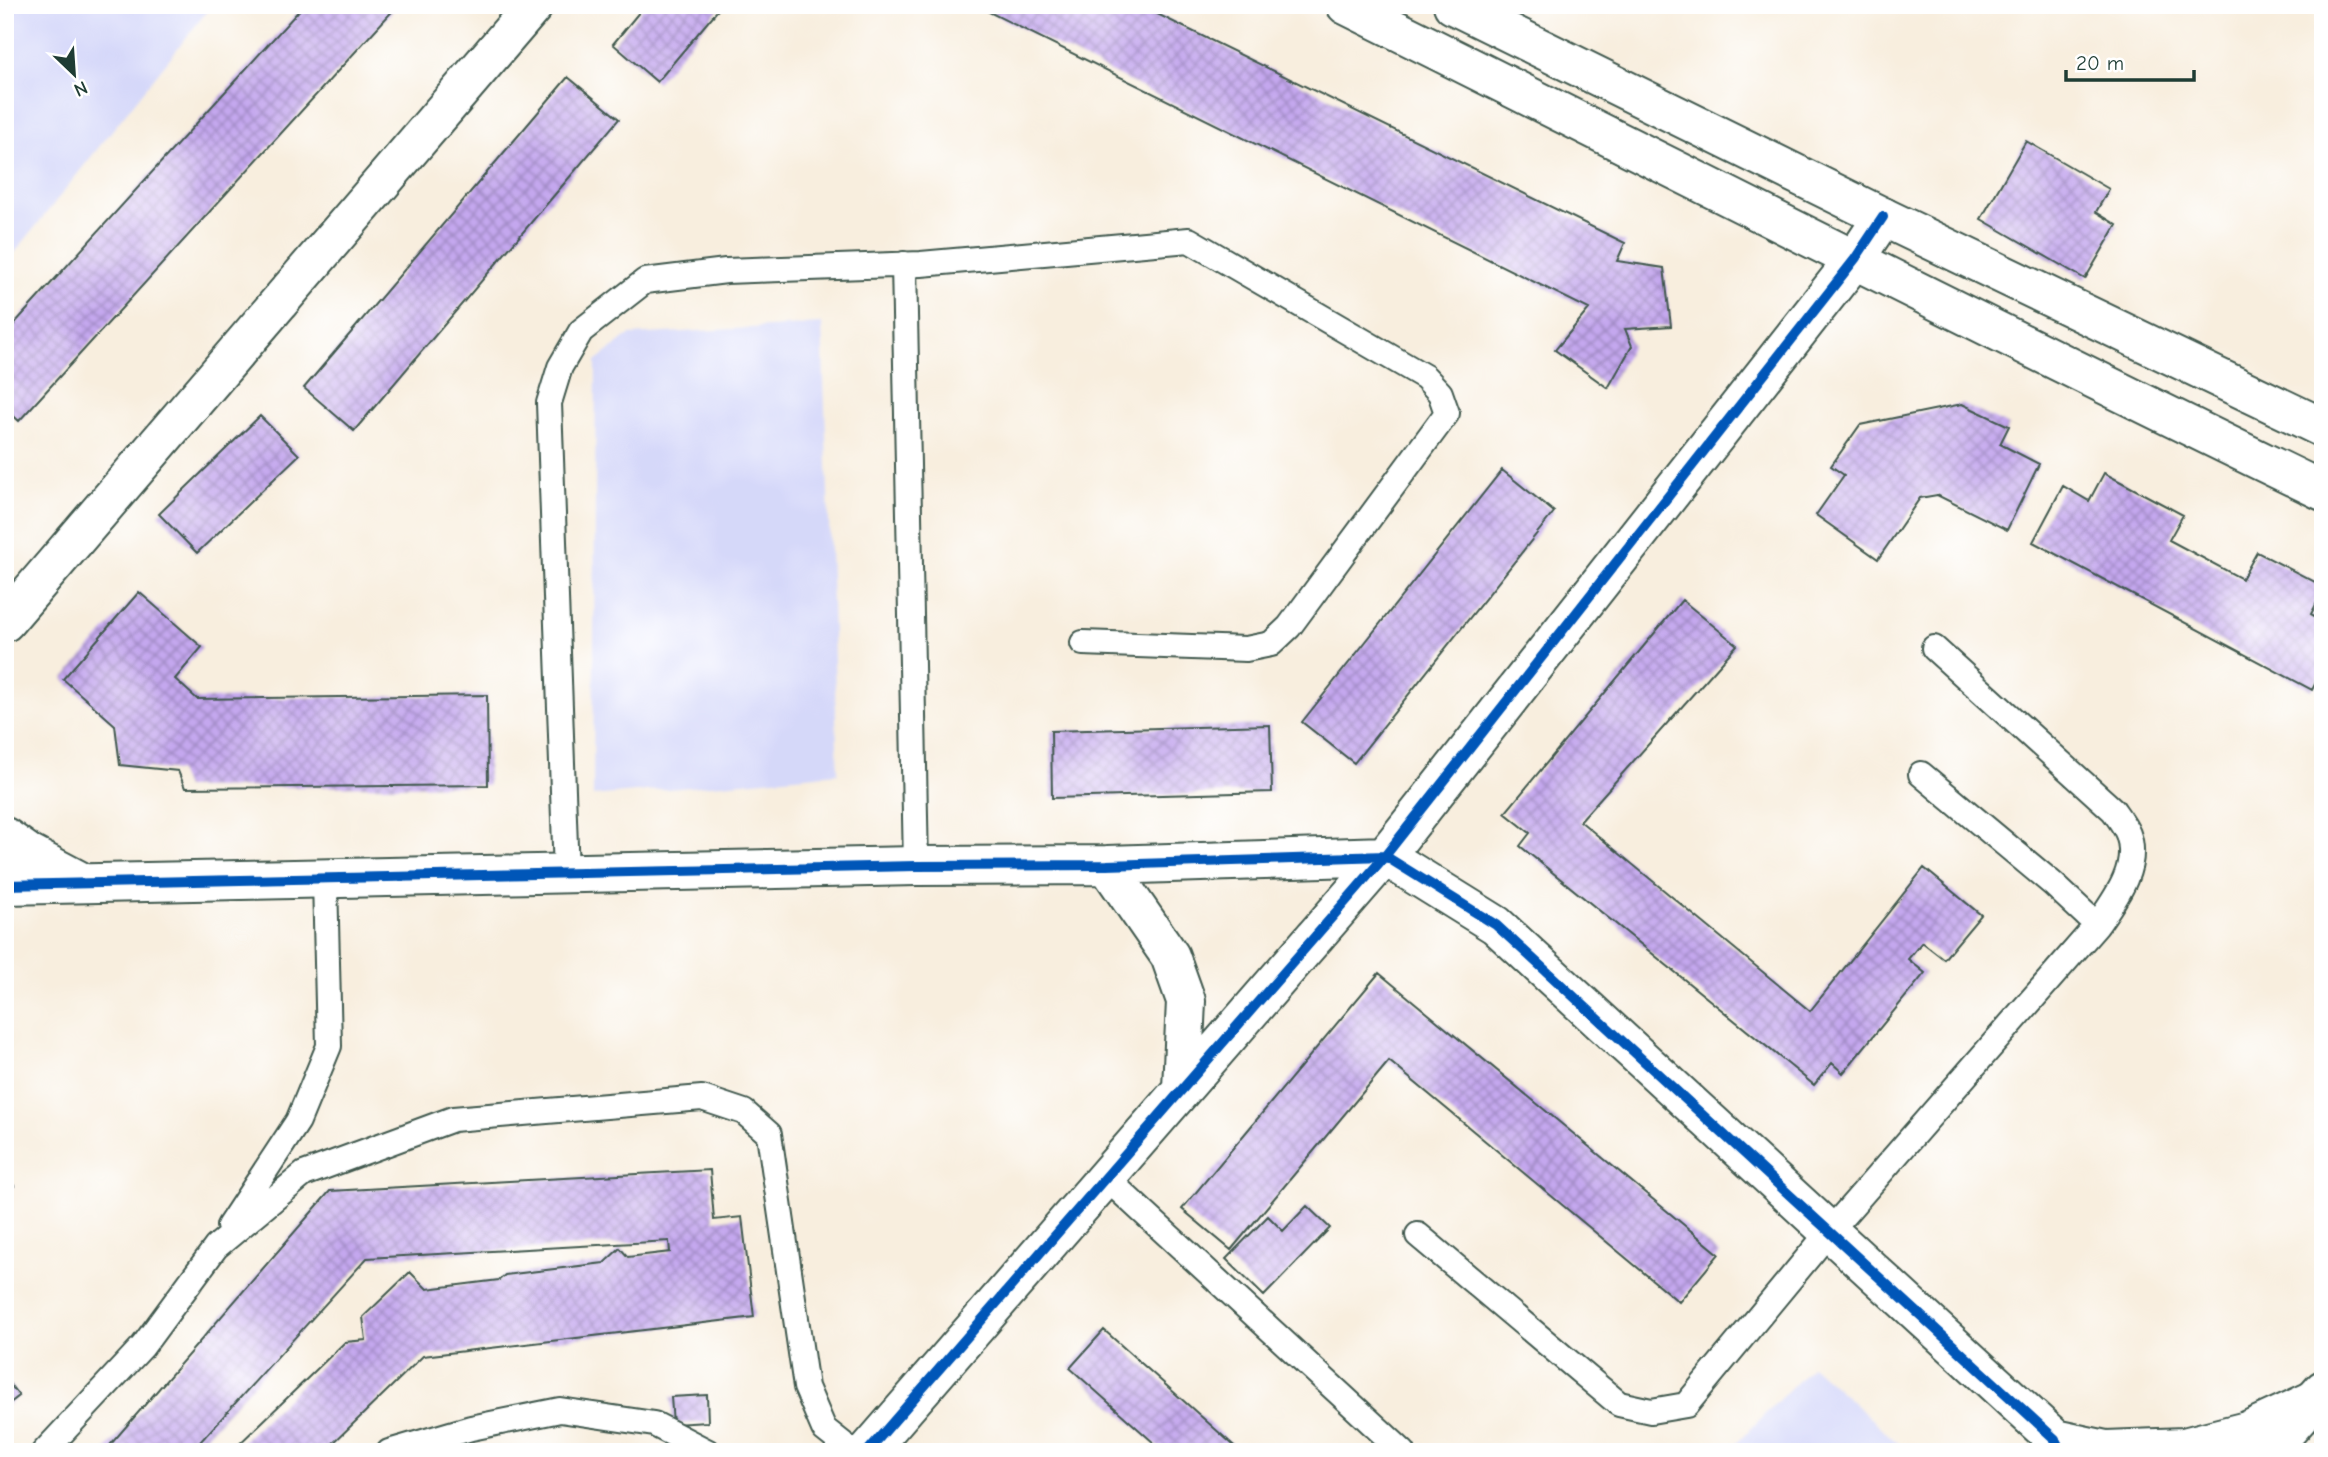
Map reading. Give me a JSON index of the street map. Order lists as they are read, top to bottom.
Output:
{
  "scale_bar": "20 m",
  "north": "bottom right"
}
